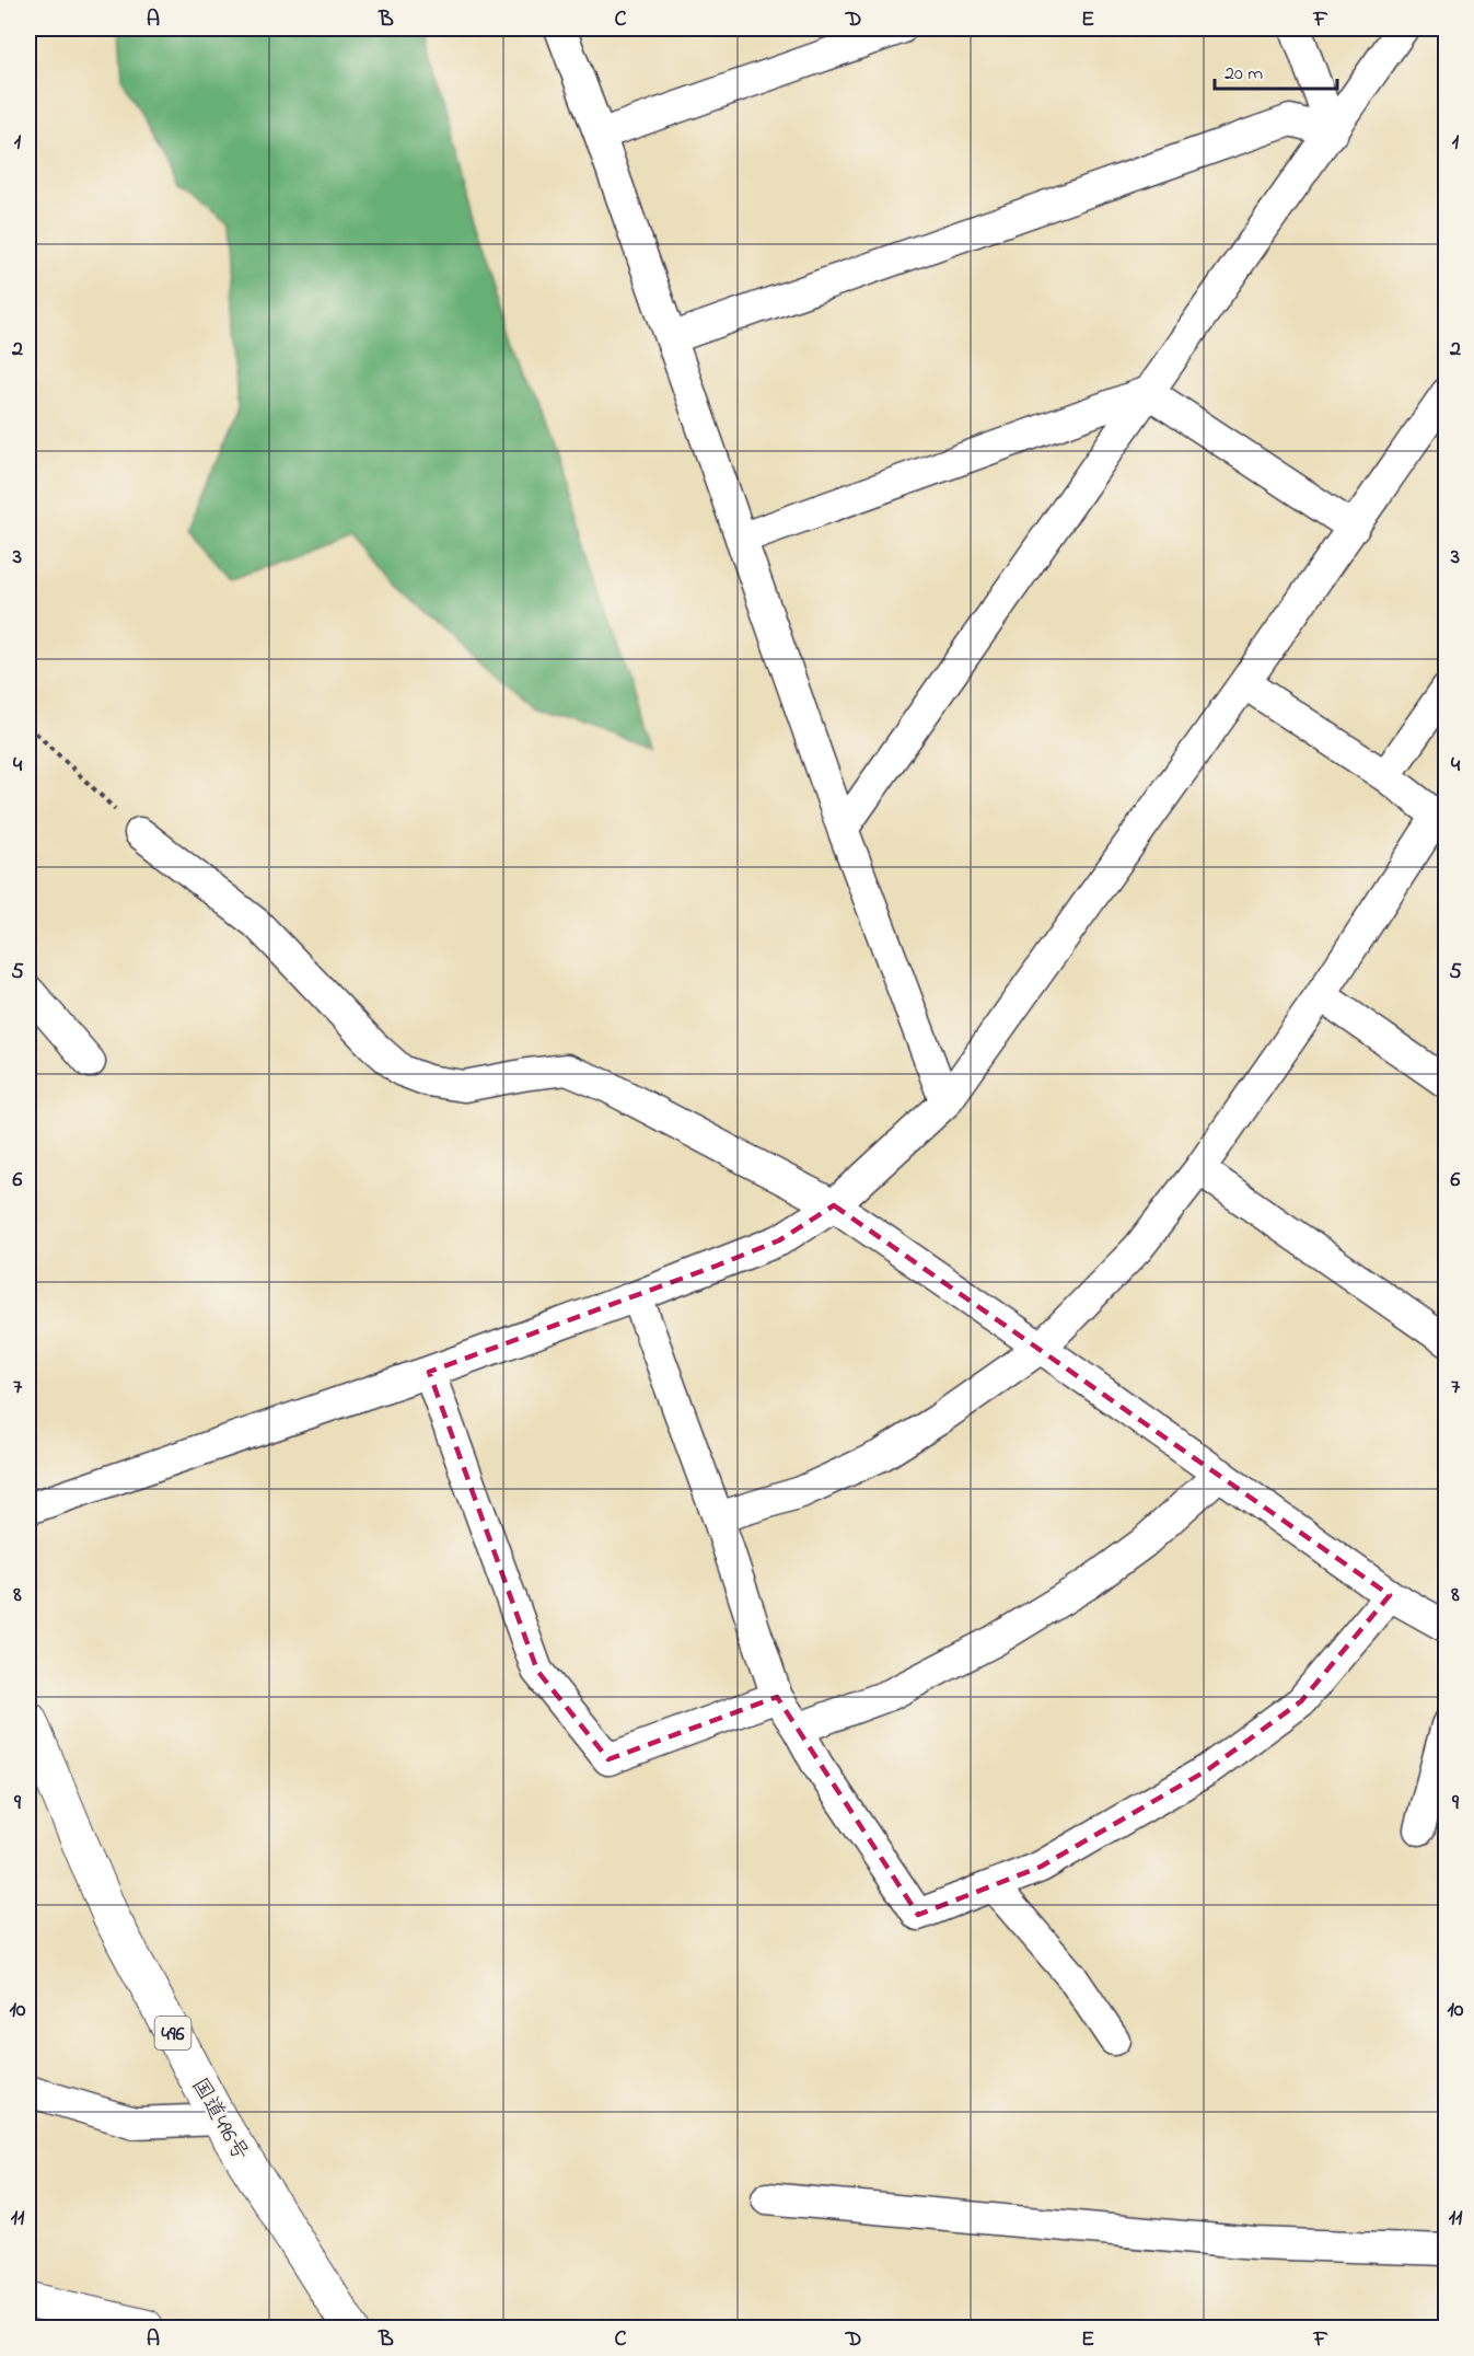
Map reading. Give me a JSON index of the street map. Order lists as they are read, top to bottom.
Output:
{
  "streets": {
    "highway": ["496", "国道496号"]
  },
  "scale_bar": "20 m",
  "grid": {
    "columns": [
      "A",
      "B",
      "C",
      "D",
      "E",
      "F"
    ],
    "rows": [
      "1",
      "2",
      "3",
      "4",
      "5",
      "6",
      "7",
      "8",
      "9",
      "10",
      "11"
    ]
  }
}
